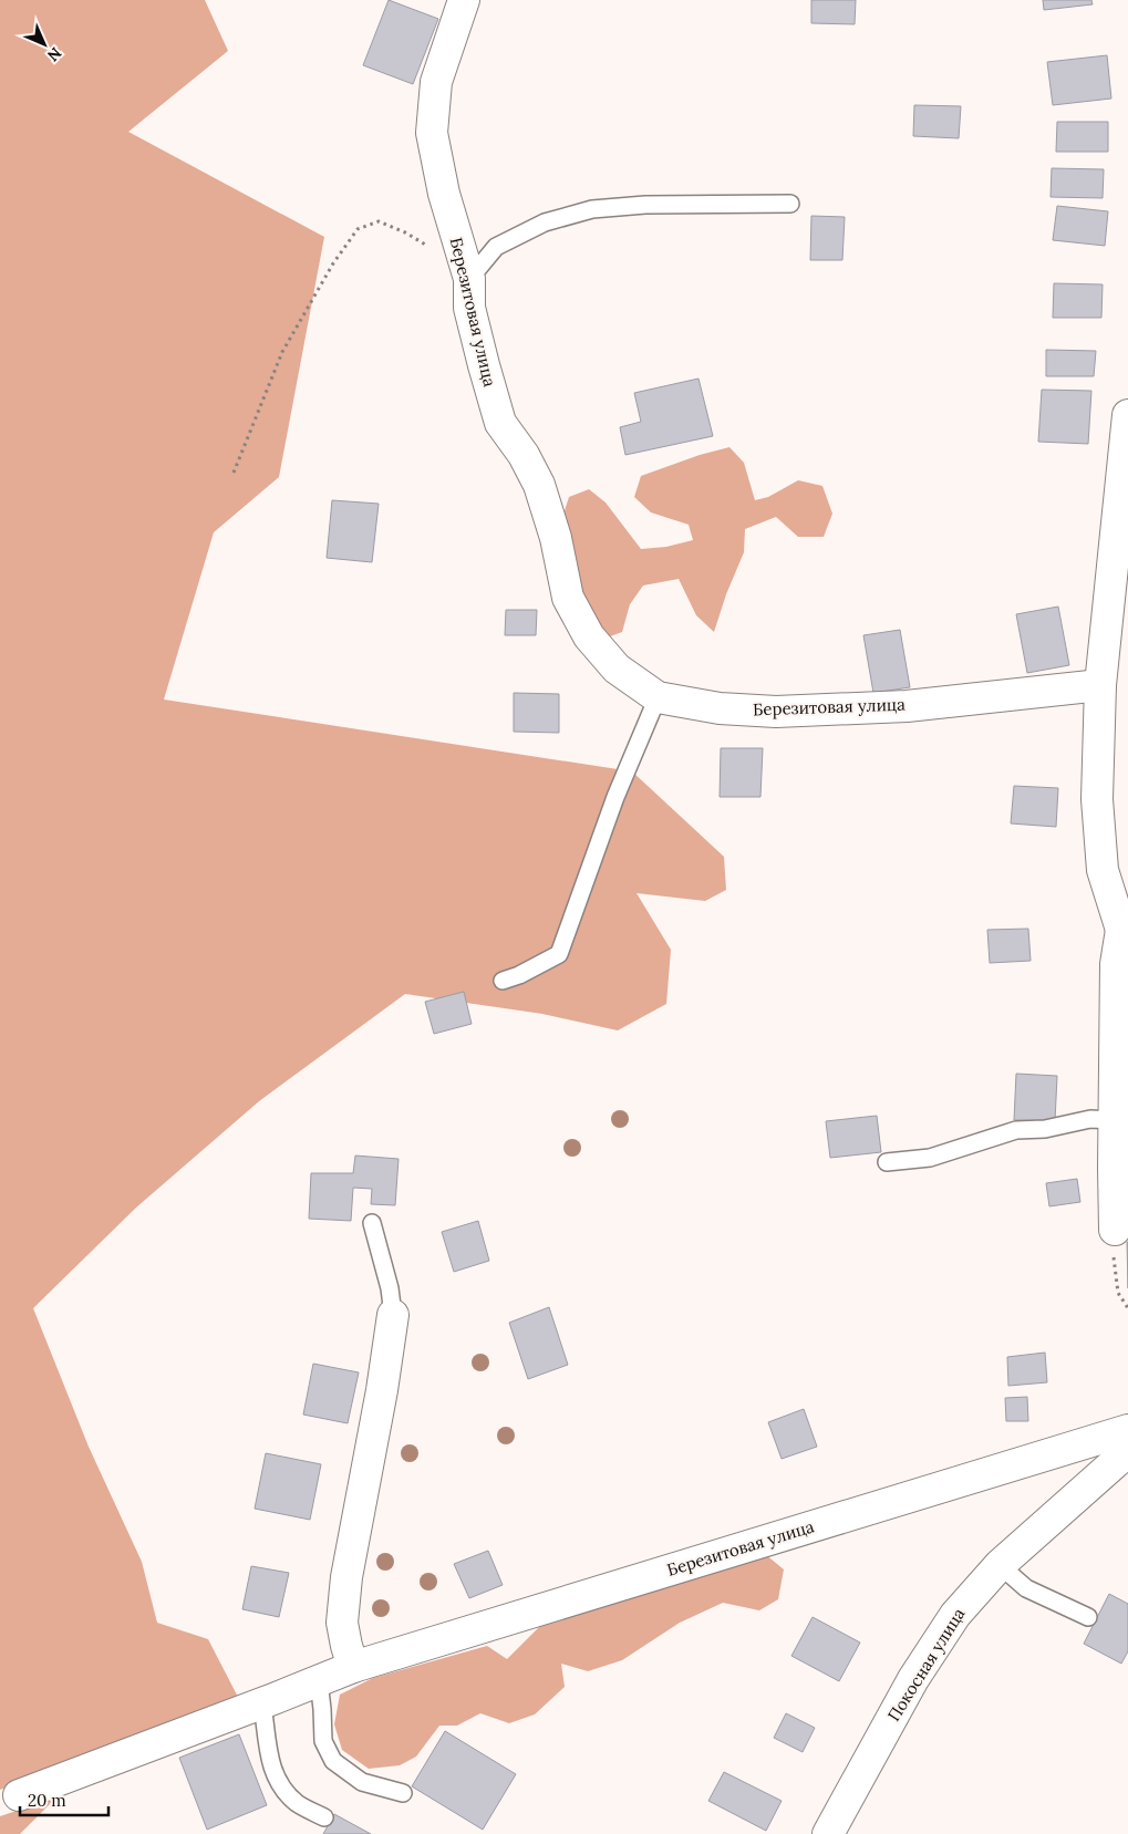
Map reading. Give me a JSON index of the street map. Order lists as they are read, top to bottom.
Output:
{
  "streets": {
    "street": ["Березитовая улица", "Покосная улица"]
  },
  "scale_bar": "20 m",
  "north": "bottom right"
}
